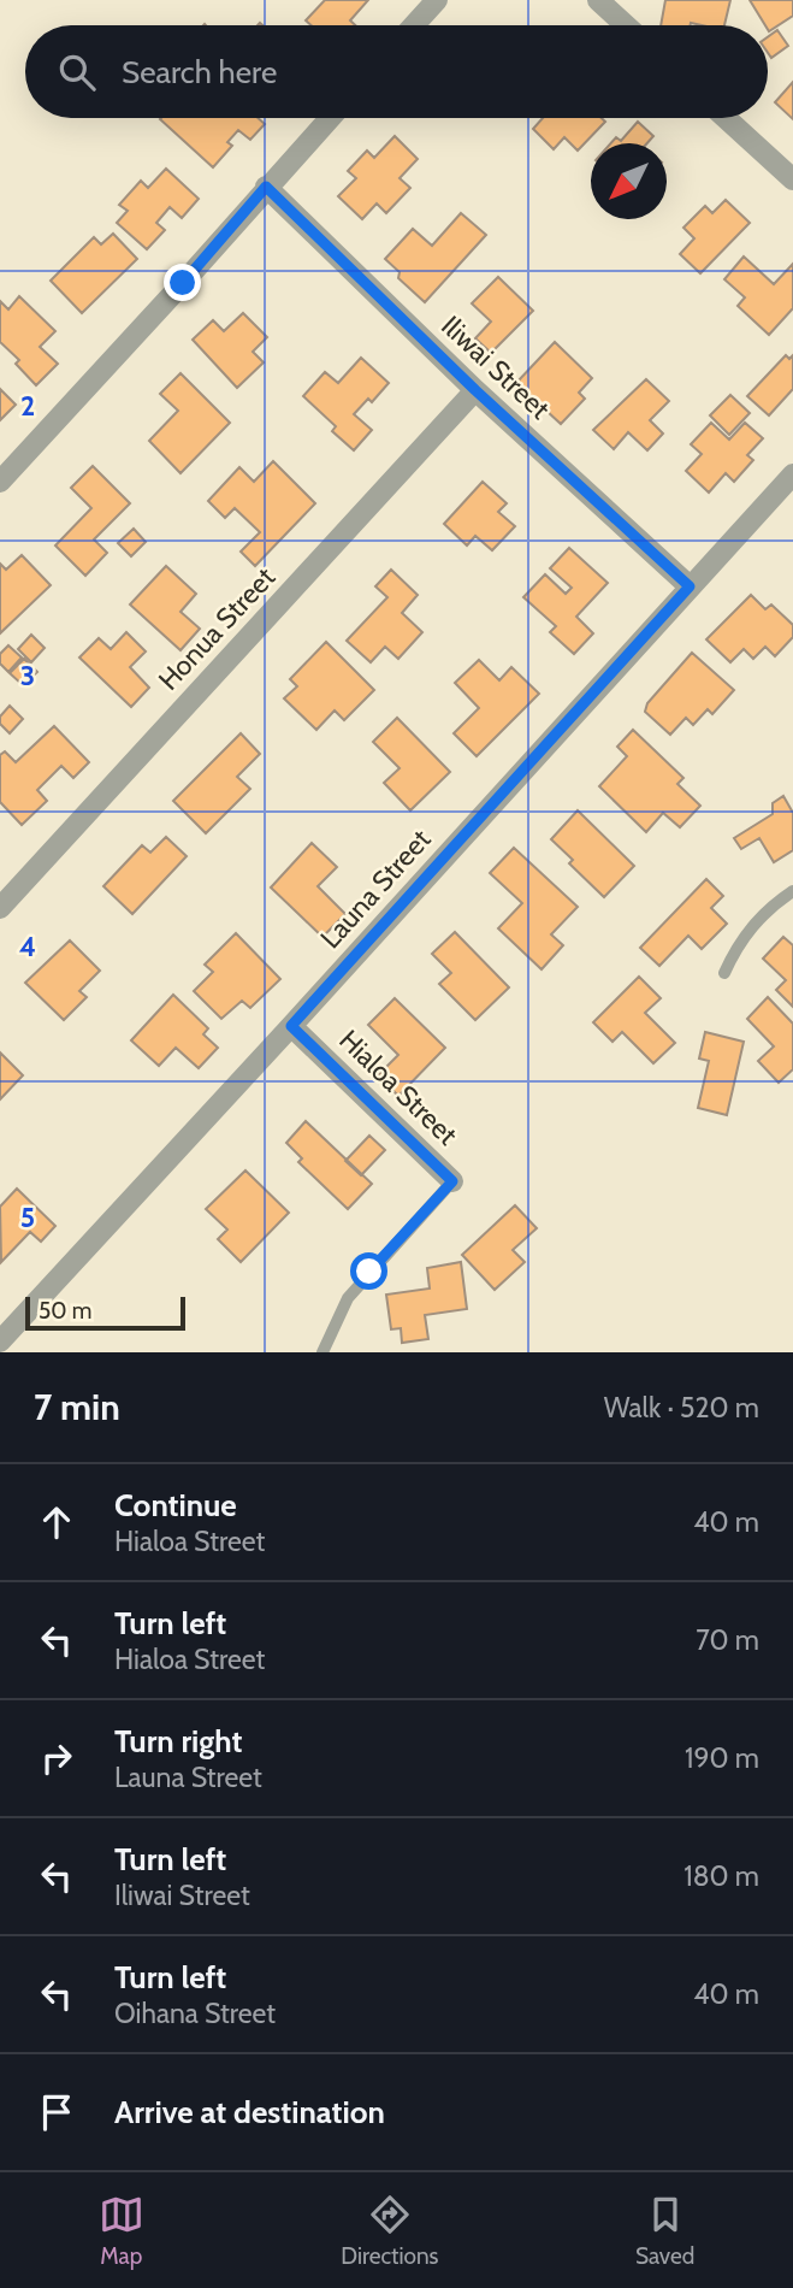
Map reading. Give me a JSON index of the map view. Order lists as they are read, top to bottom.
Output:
{
  "streets": {
    "street": [
      "Iliwai Street",
      "Honua Street",
      "Launa Street",
      "Hialoa Street"
    ]
  },
  "crossings": [
    ["Iliwai Street", "Honua Street"],
    ["Iliwai Street", "Launa Street"],
    ["Launa Street", "Hialoa Street"]
  ],
  "scale_bar": "50 m",
  "north": "bottom left",
  "page": {
    "search": "Search here",
    "scale": "50 m",
    "heading": ["7 min", "Walk · 520 m"],
    "list": [
      ["Continue", "Hialoa Street", "40 m"],
      ["Turn left", "Hialoa Street", "70 m"],
      ["Turn right", "Launa Street", "190 m"],
      ["Turn left", "Iliwai Street", "180 m"],
      ["Turn left", "Oihana Street", "40 m"],
      "Arrive at destination"
    ],
    "nav": ["Map", "Directions", "Saved"]
  },
  "grid": {
    "rows": [
      "2",
      "3",
      "4",
      "5"
    ]
  }
}
